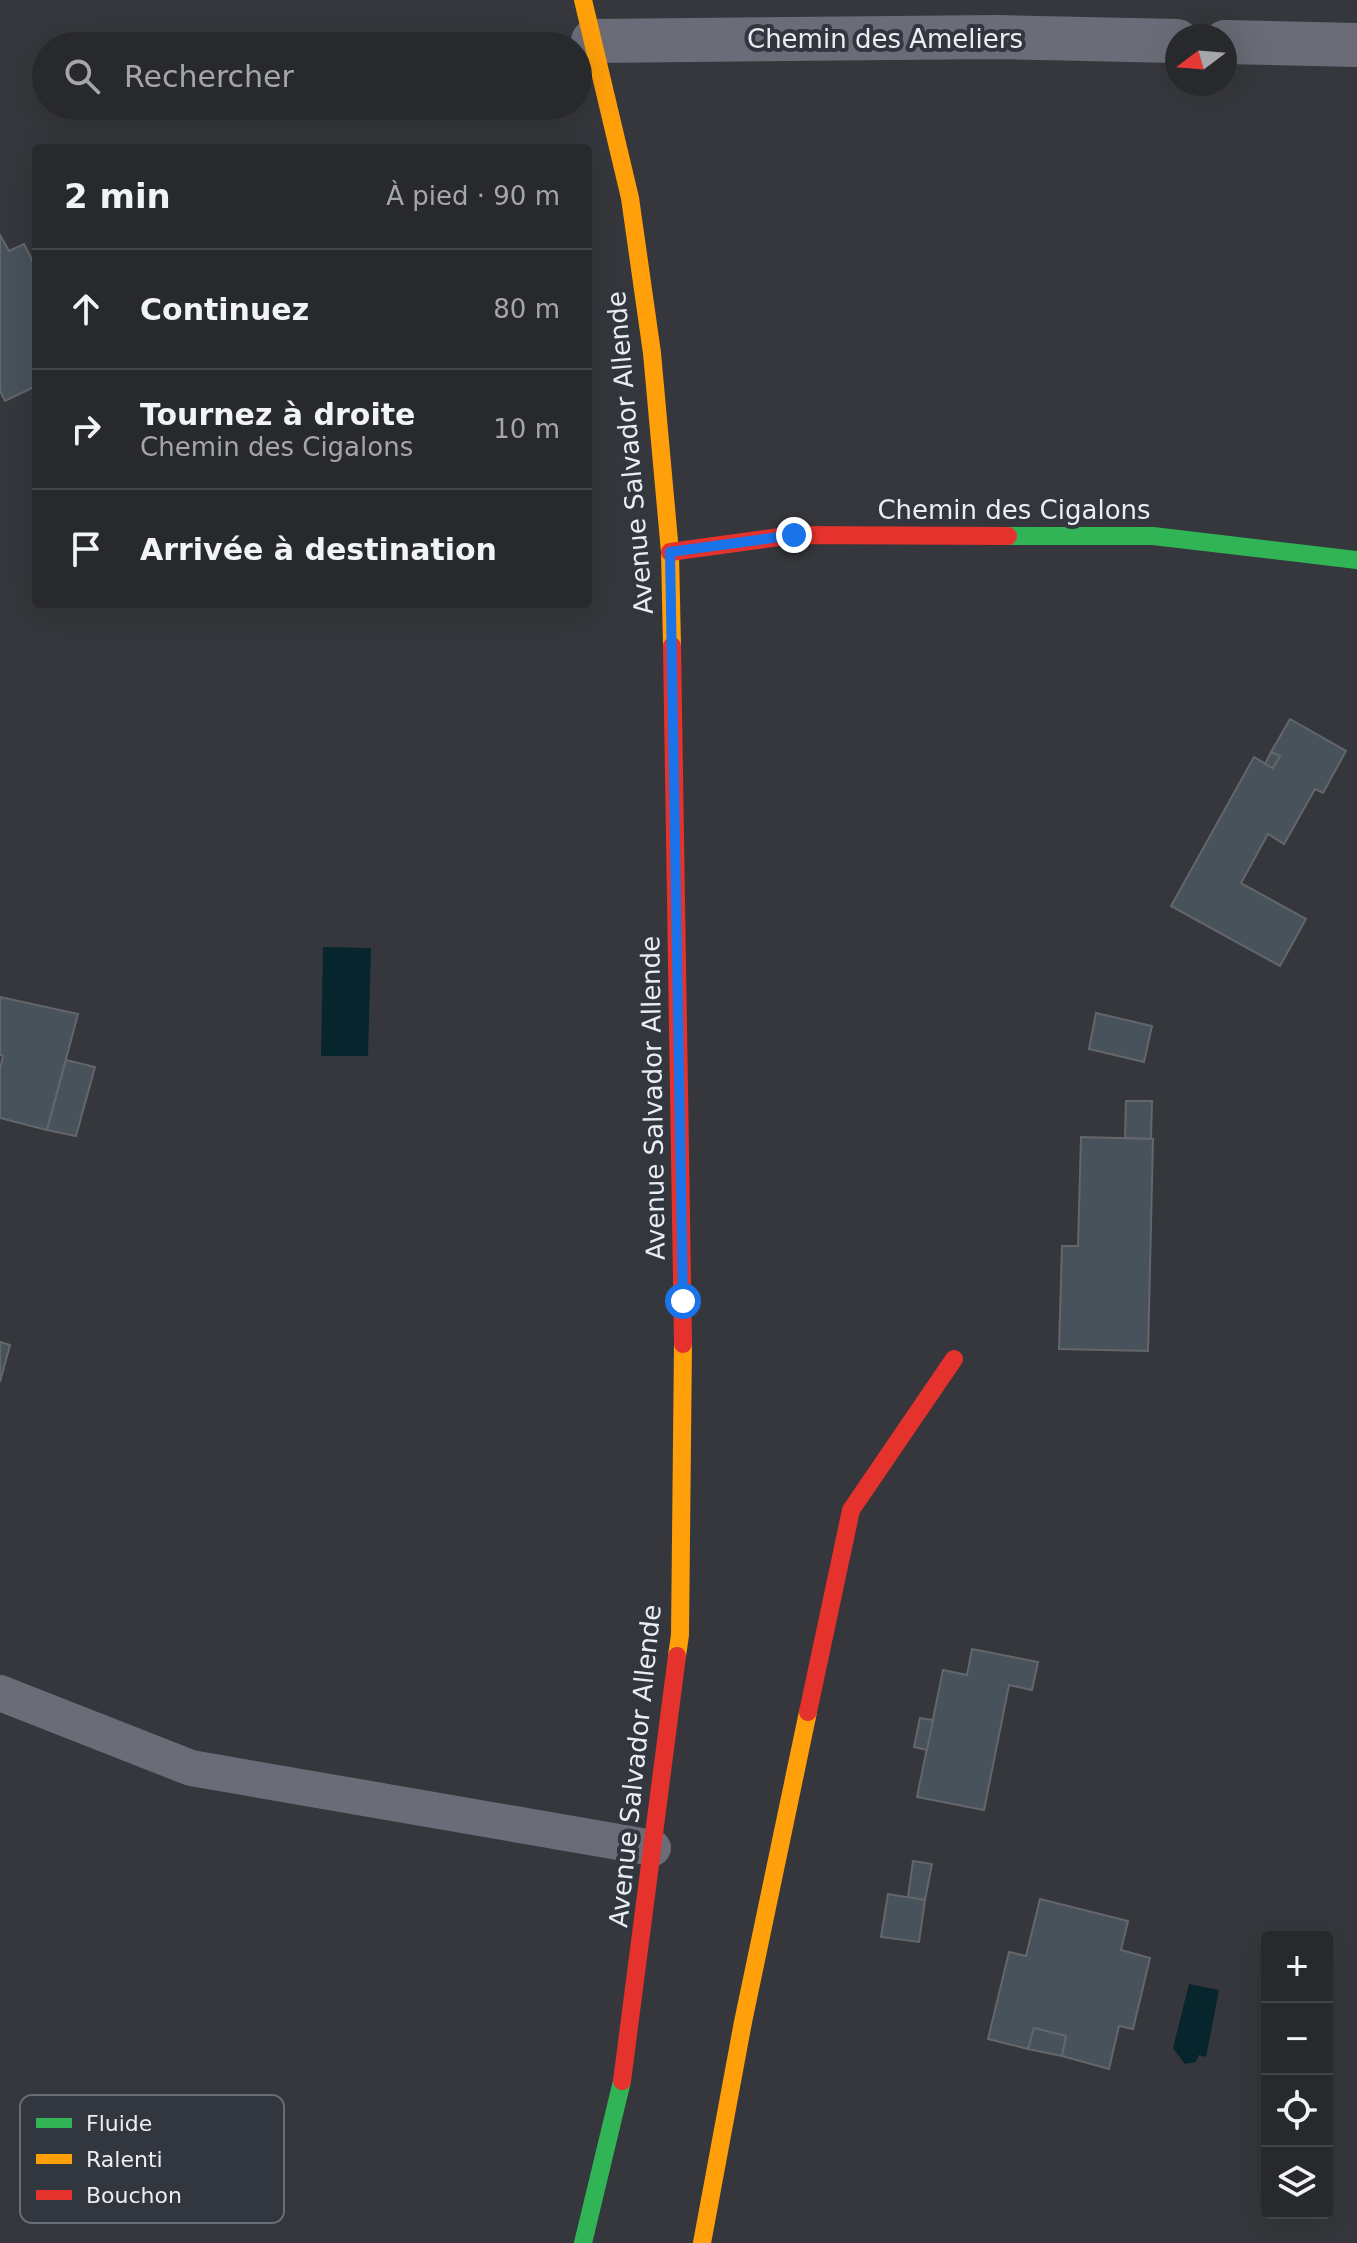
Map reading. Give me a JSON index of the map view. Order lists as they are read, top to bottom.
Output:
{
  "streets": {
    "main road": ["Avenue Salvador Allende", "Chemin des Cigalons"],
    "street": ["Chemin des Ameliers"]
  },
  "crossings": [
    ["Avenue Salvador Allende", "Chemin des Cigalons"]
  ],
  "legend": ["Fluide", "Ralenti", "Bouchon"],
  "north": "left",
  "page": {
    "search": "Rechercher",
    "heading": ["2 min", "À pied · 90 m"],
    "list": [
      ["Continuez", "80 m"],
      ["Tournez à droite", "Chemin des Cigalons", "10 m"],
      "Arrivée à destination"
    ],
    "map_buttons": ["+", "−"]
  }
}
